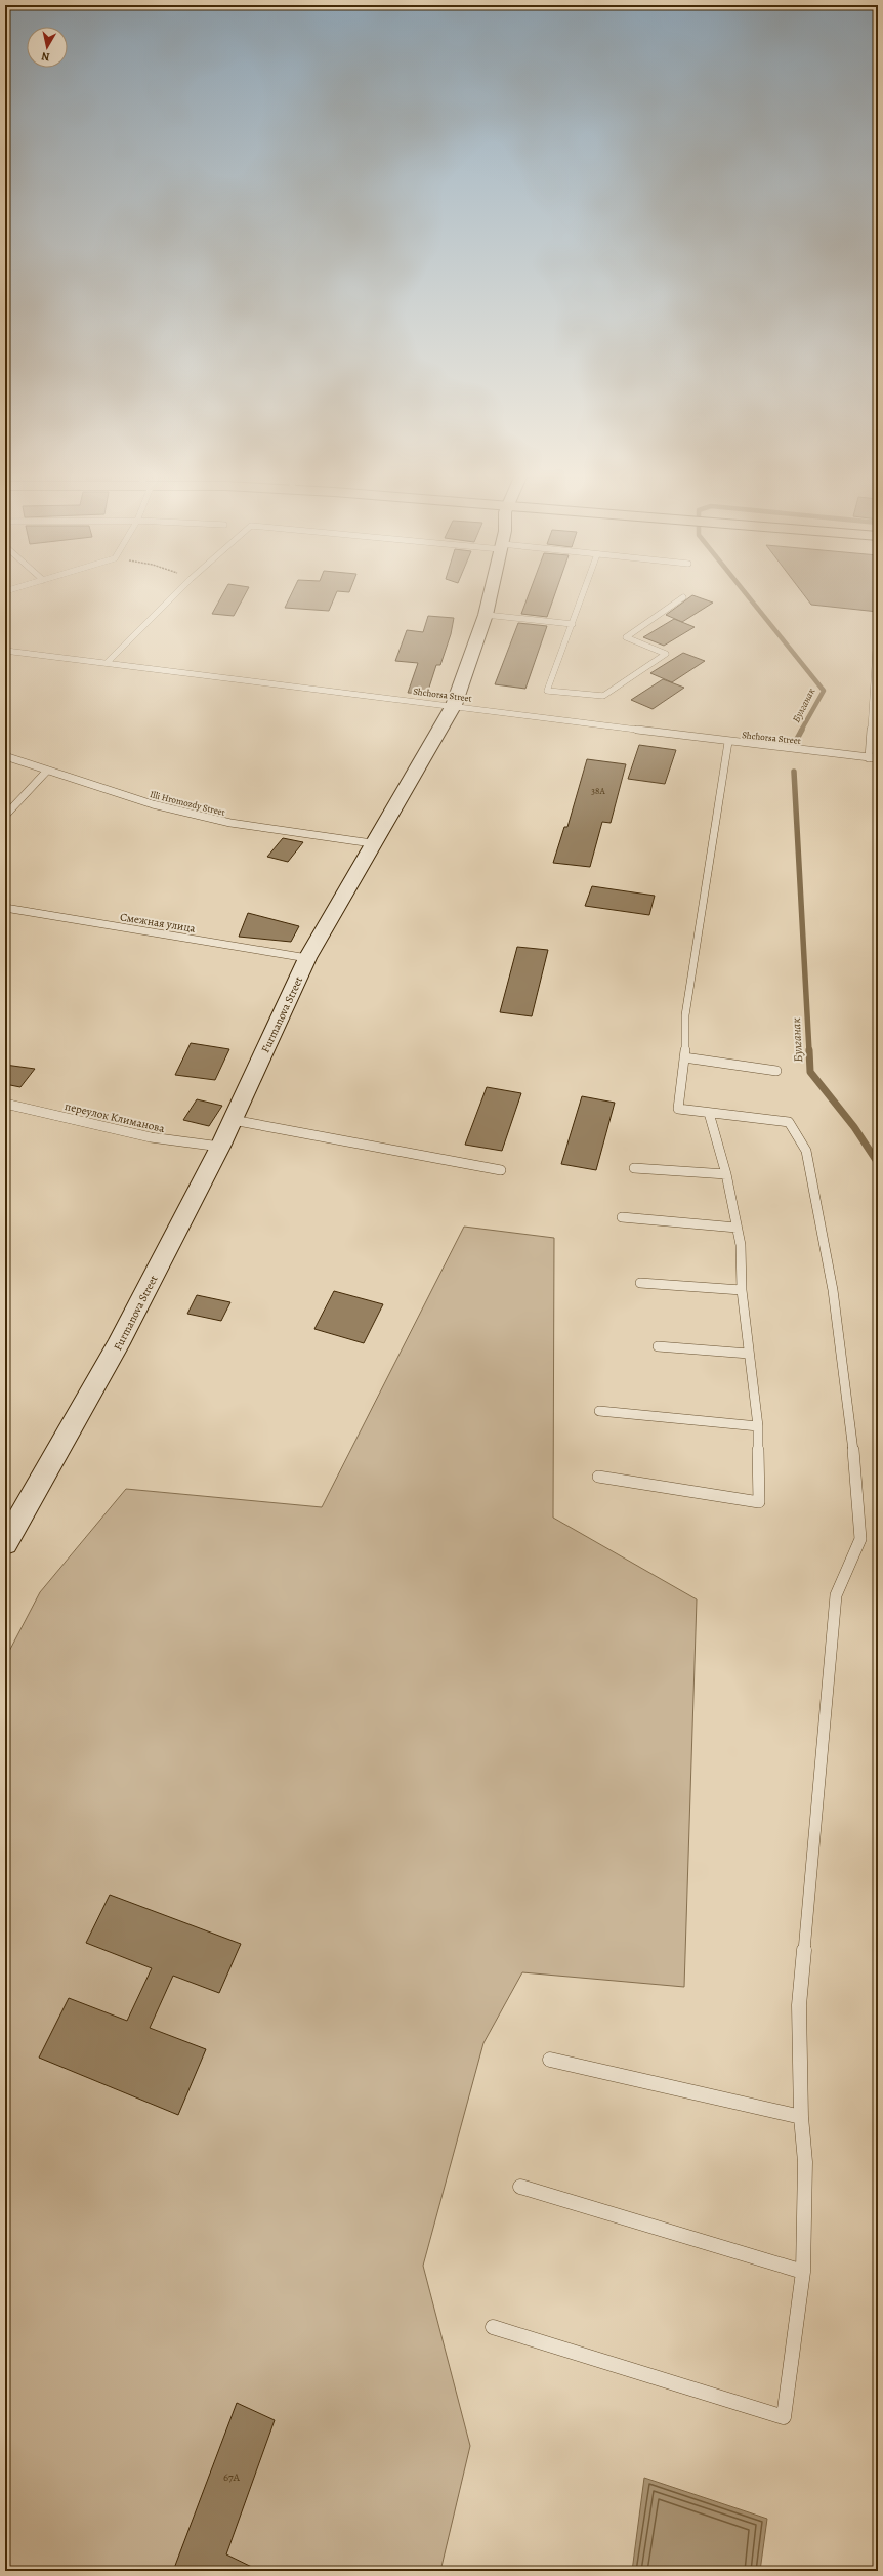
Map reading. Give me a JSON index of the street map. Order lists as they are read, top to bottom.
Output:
{
  "streets": {
    "main road": ["Furmanova Street"],
    "lane": [
      "Shchorsa Street",
      "Illi Hromozdy Street",
      "Смежная улица",
      "переулок Климанова"
    ]
  },
  "crossings": [
    ["Shchorsa Street", "Furmanova Street"],
    ["Illi Hromozdy Street", "Furmanova Street"],
    ["Смежная улица", "Furmanova Street"],
    ["Furmanova Street", "переулок Климанова"]
  ],
  "water": ["Булганак"],
  "house_numbers": ["38А", "67А"],
  "north": "bottom"
}
